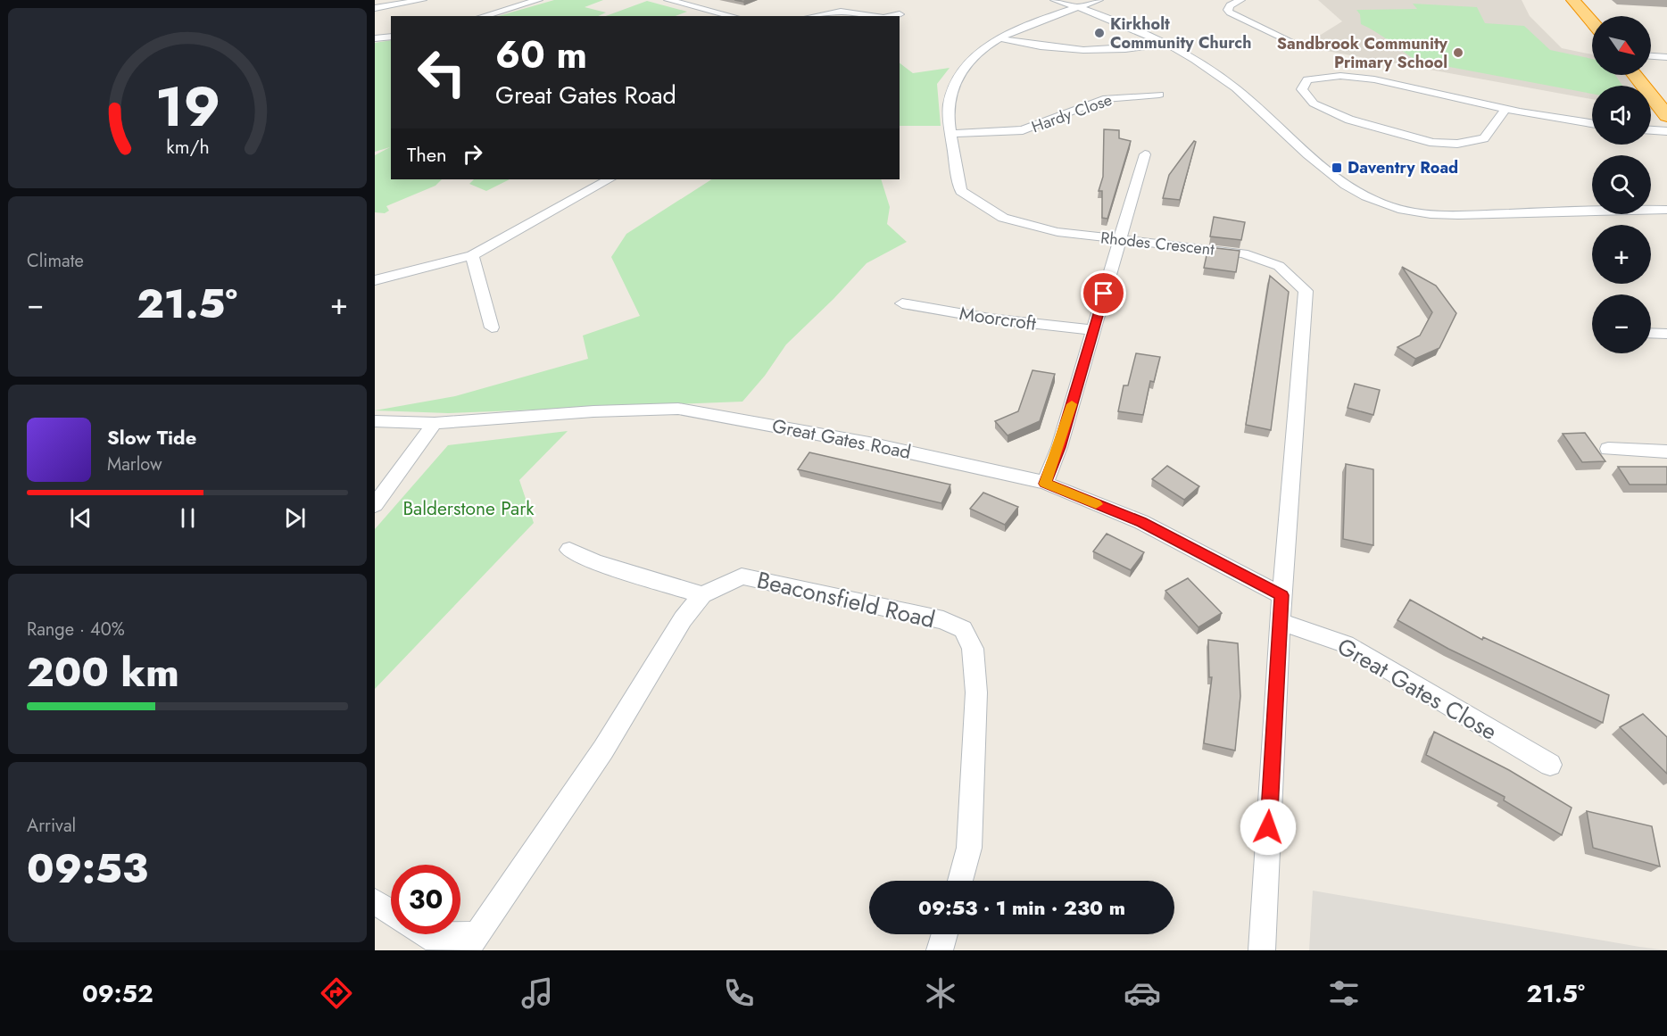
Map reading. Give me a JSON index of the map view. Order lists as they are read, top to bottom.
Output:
{
  "streets": {
    "street": [
      "Hardy Close",
      "Rhodes Crescent",
      "Moorcroft",
      "Great Gates Road",
      "Beaconsfield Road",
      "Great Gates Close"
    ]
  },
  "crossings": [
    ["Hardy Close", "Rhodes Crescent"],
    ["Rhodes Crescent", "Great Gates Road"]
  ],
  "parks": ["Balderstone Park"],
  "places": {
    "other": ["Kirkholt Community Church", "Sandbrook Community Primary School"],
    "transit": ["Daventry Road"]
  },
  "north": "bottom right",
  "page": {
    "map_buttons": ["+", "−"],
    "turn": ["60 m", "Great Gates Road"],
    "then": "Then",
    "tile": [
      "Climate",
      ["Range · 40%", "200 km"],
      ["Arrival", "09:53"]
    ],
    "heat": ["−", "21.5°", "+"],
    "song": ["Slow Tide", "Marlow"],
    "limit": "30",
    "trip": "09:53 · 1 min · 230 m",
    "tabs": ["09:52", "21.5°"],
    "gauge": ["19", "km/h"]
  }
}
